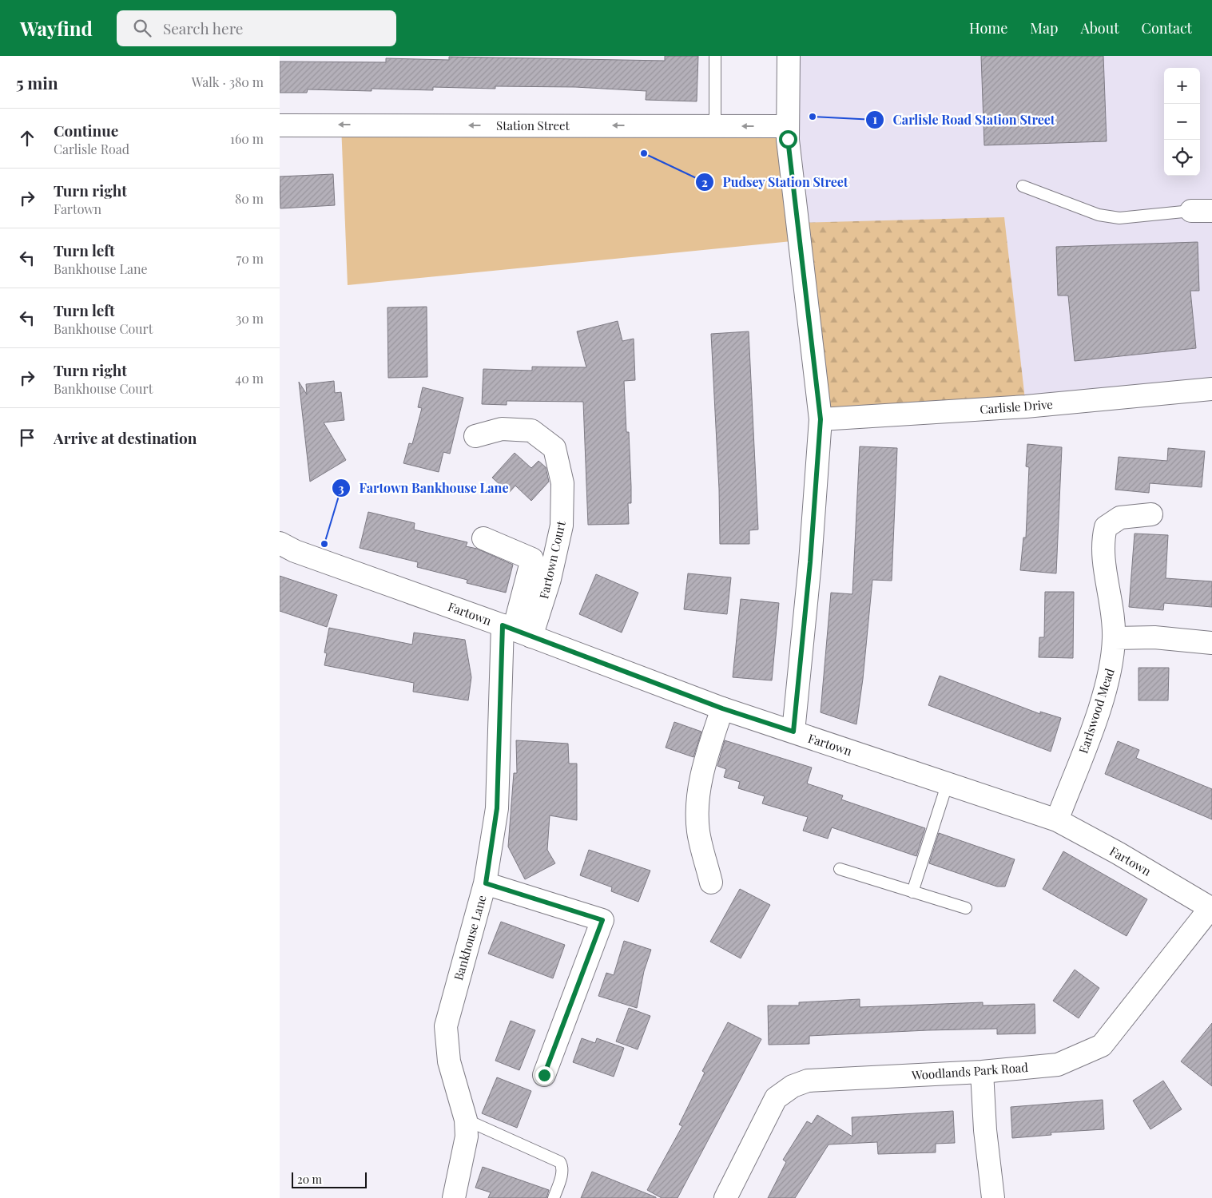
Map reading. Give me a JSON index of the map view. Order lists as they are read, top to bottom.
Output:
{
  "streets": {
    "street": [
      "Station Street",
      "Carlisle Drive",
      "Fartown Court",
      "Fartown",
      "Earlswood Mead",
      "Bankhouse Lane",
      "Woodlands Park Road"
    ]
  },
  "crossings": [
    ["Fartown Court", "Fartown"],
    ["Fartown Court", "Bankhouse Lane"],
    ["Fartown", "Earlswood Mead"],
    ["Fartown", "Bankhouse Lane"],
    ["Fartown", "Woodlands Park Road"]
  ],
  "one_way": ["Station Street"],
  "places": ["Carlisle Road Station Street", "Pudsey Station Street", "Fartown Bankhouse Lane"],
  "scale_bar": "20 m",
  "page": {
    "header": "Wayfind",
    "search": "Search here",
    "nav": [
      "Home",
      "Map",
      "About",
      "Contact"
    ],
    "heading": ["5 min", "Walk · 380 m"],
    "map_buttons": ["+", "−"],
    "list": [
      ["Continue", "Carlisle Road", "160 m"],
      ["Turn right", "Fartown", "80 m"],
      ["Turn left", "Bankhouse Lane", "70 m"],
      ["Turn left", "Bankhouse Court", "30 m"],
      ["Turn right", "Bankhouse Court", "40 m"],
      "Arrive at destination"
    ],
    "scale": "20 m"
  }
}
